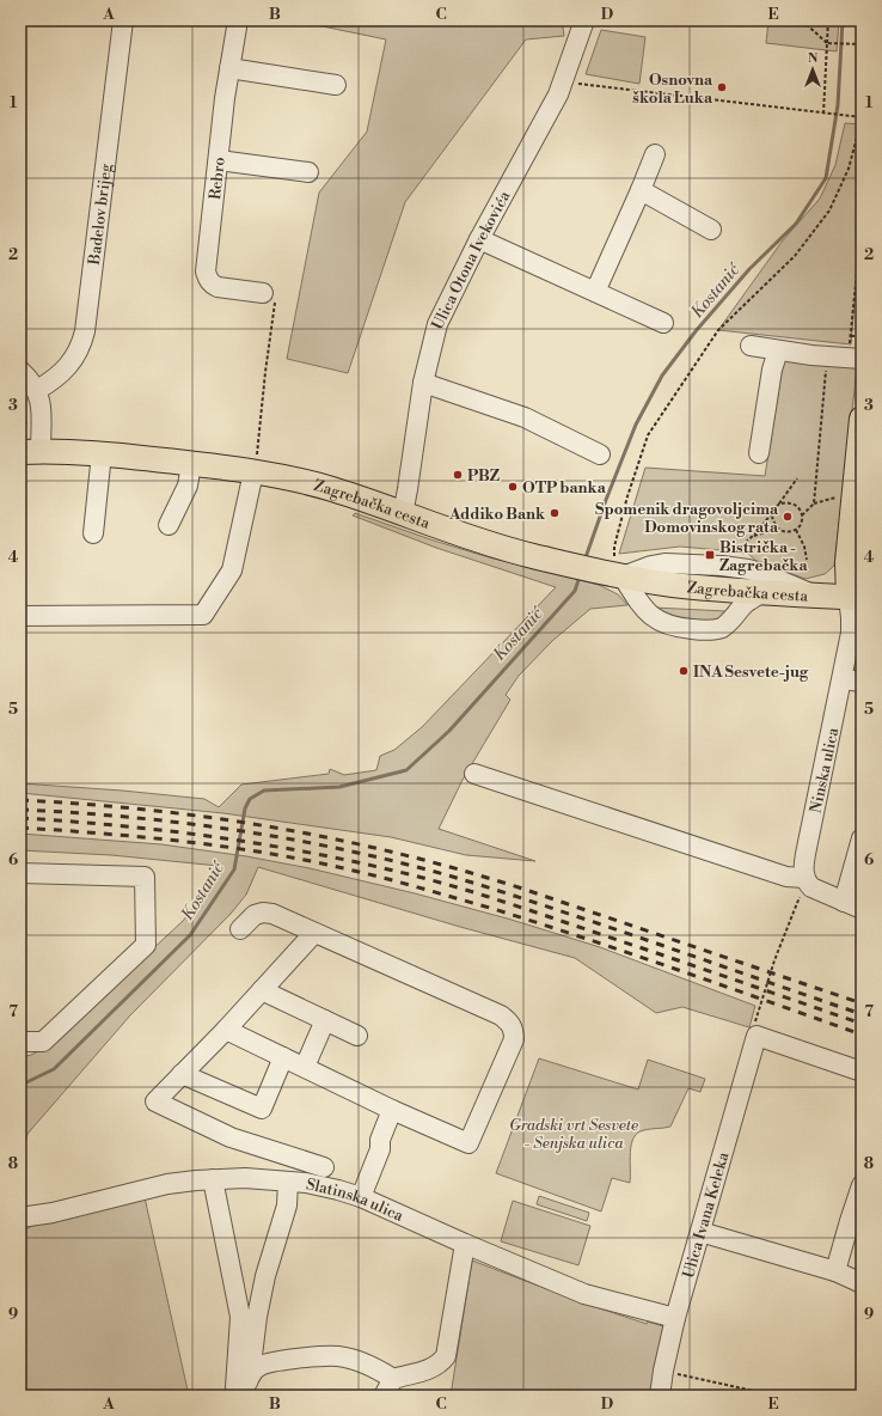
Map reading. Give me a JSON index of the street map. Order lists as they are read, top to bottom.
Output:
{
  "streets": {
    "main road": ["Zagrebačka cesta"],
    "street": [
      "Rebro",
      "Badelov brijeg",
      "Ulica Otona Ivekovića",
      "Ninska ulica",
      "Slatinska ulica",
      "Ulica Ivana Keleka"
    ]
  },
  "crossings": [
    ["Ulica Otona Ivekovića", "Zagrebačka cesta"],
    ["Zagrebačka cesta", "Ninska ulica"],
    ["Slatinska ulica", "Ulica Ivana Keleka"]
  ],
  "water": ["Kostanić"],
  "parks": ["Gradski vrt Sesvete - Senjska ulica"],
  "places": {
    "other": [
      "Osnovna škola Luka",
      "PBZ",
      "OTP banka",
      "Addiko Bank",
      "Spomenik dragovoljcima Domovinskog rata",
      "INA Sesvete-jug"
    ],
    "transit": ["Bistrička - Zagrebačka"]
  },
  "north": "top",
  "grid": {
    "columns": [
      "A",
      "B",
      "C",
      "D",
      "E"
    ],
    "rows": [
      "1",
      "2",
      "3",
      "4",
      "5",
      "6",
      "7",
      "8",
      "9"
    ]
  }
}
